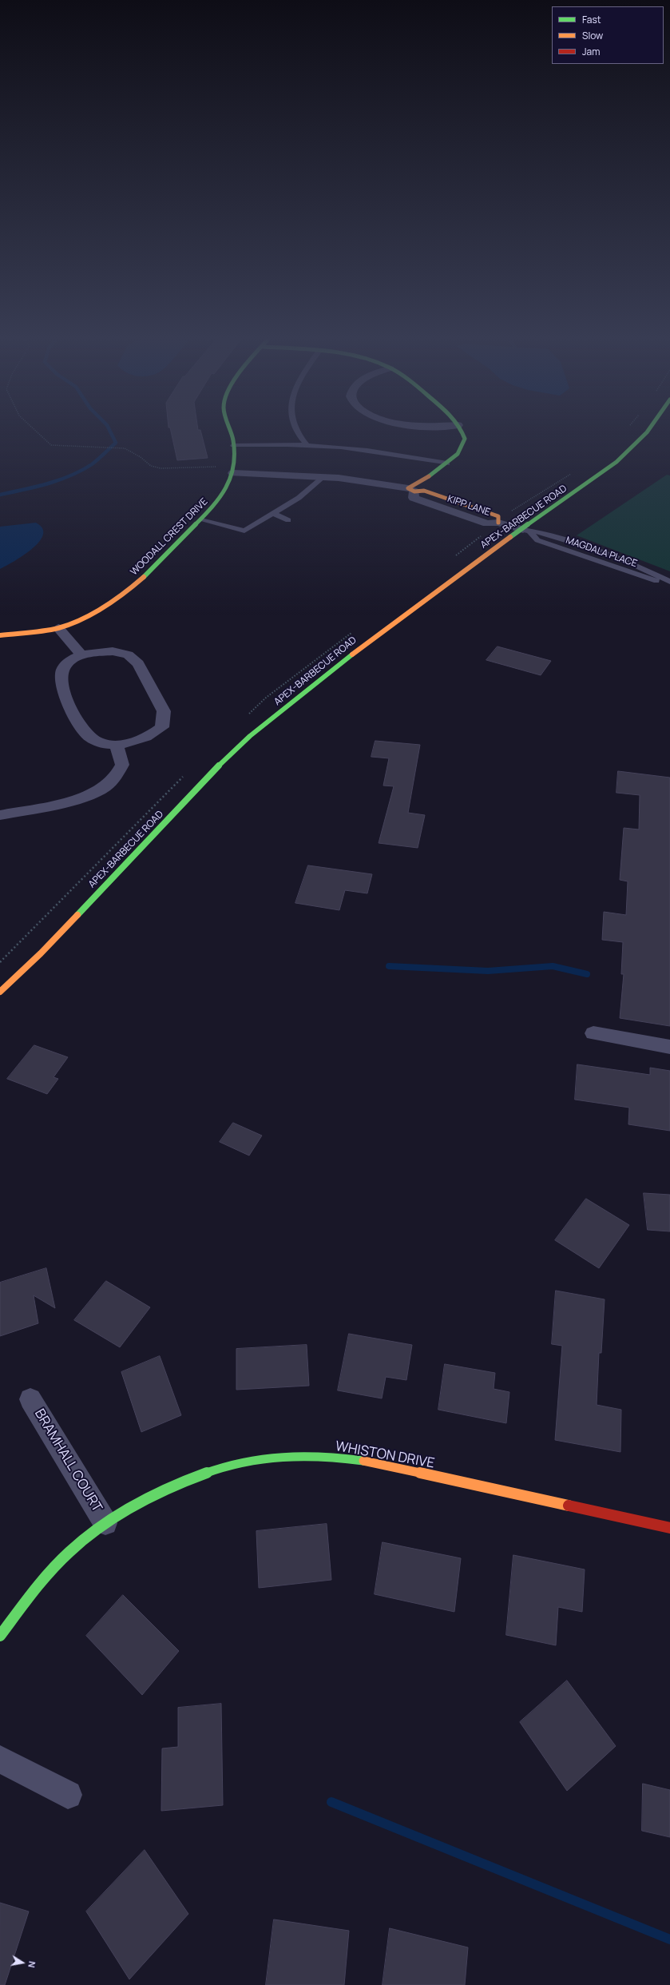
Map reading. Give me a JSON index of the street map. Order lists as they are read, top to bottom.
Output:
{
  "streets": {
    "street": [
      "KIPP LANE",
      "APEX-BARBECUE ROAD",
      "WOODALL CREST DRIVE",
      "WHISTON DRIVE",
      "BRAMHALL COURT"
    ],
    "lane": ["MAGDALA PLACE"]
  },
  "crossings": [
    ["KIPP LANE", "APEX-BARBECUE ROAD"],
    ["KIPP LANE", "MAGDALA PLACE"],
    ["APEX-BARBECUE ROAD", "MAGDALA PLACE"],
    ["WHISTON DRIVE", "BRAMHALL COURT"]
  ],
  "legend": ["Fast", "Slow", "Jam"],
  "north": "right"
}
